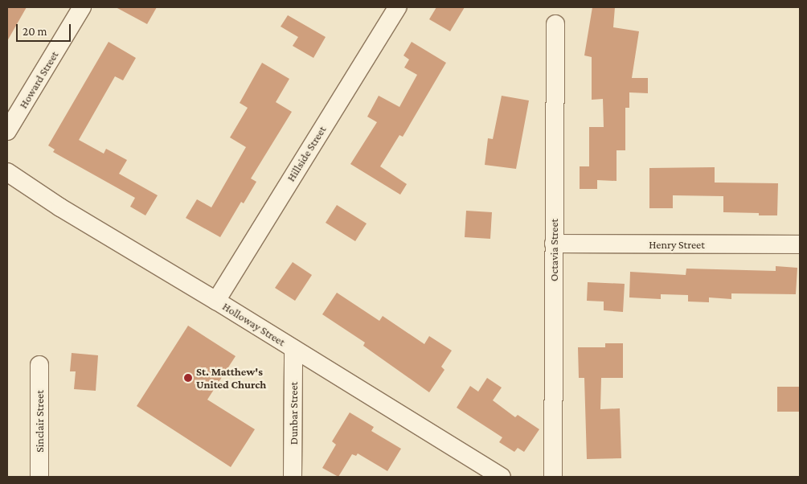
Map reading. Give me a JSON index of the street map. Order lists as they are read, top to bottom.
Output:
{
  "streets": {
    "street": [
      "Howard Street",
      "Hillside Street",
      "Henry Street",
      "Octavia Street",
      "Holloway Street",
      "Dunbar Street",
      "Sinclair Street"
    ]
  },
  "crossings": [
    ["Hillside Street", "Holloway Street"],
    ["Henry Street", "Octavia Street"],
    ["Holloway Street", "Dunbar Street"]
  ],
  "places": ["St. Matthew's United Church"],
  "scale_bar": "20 m"
}
